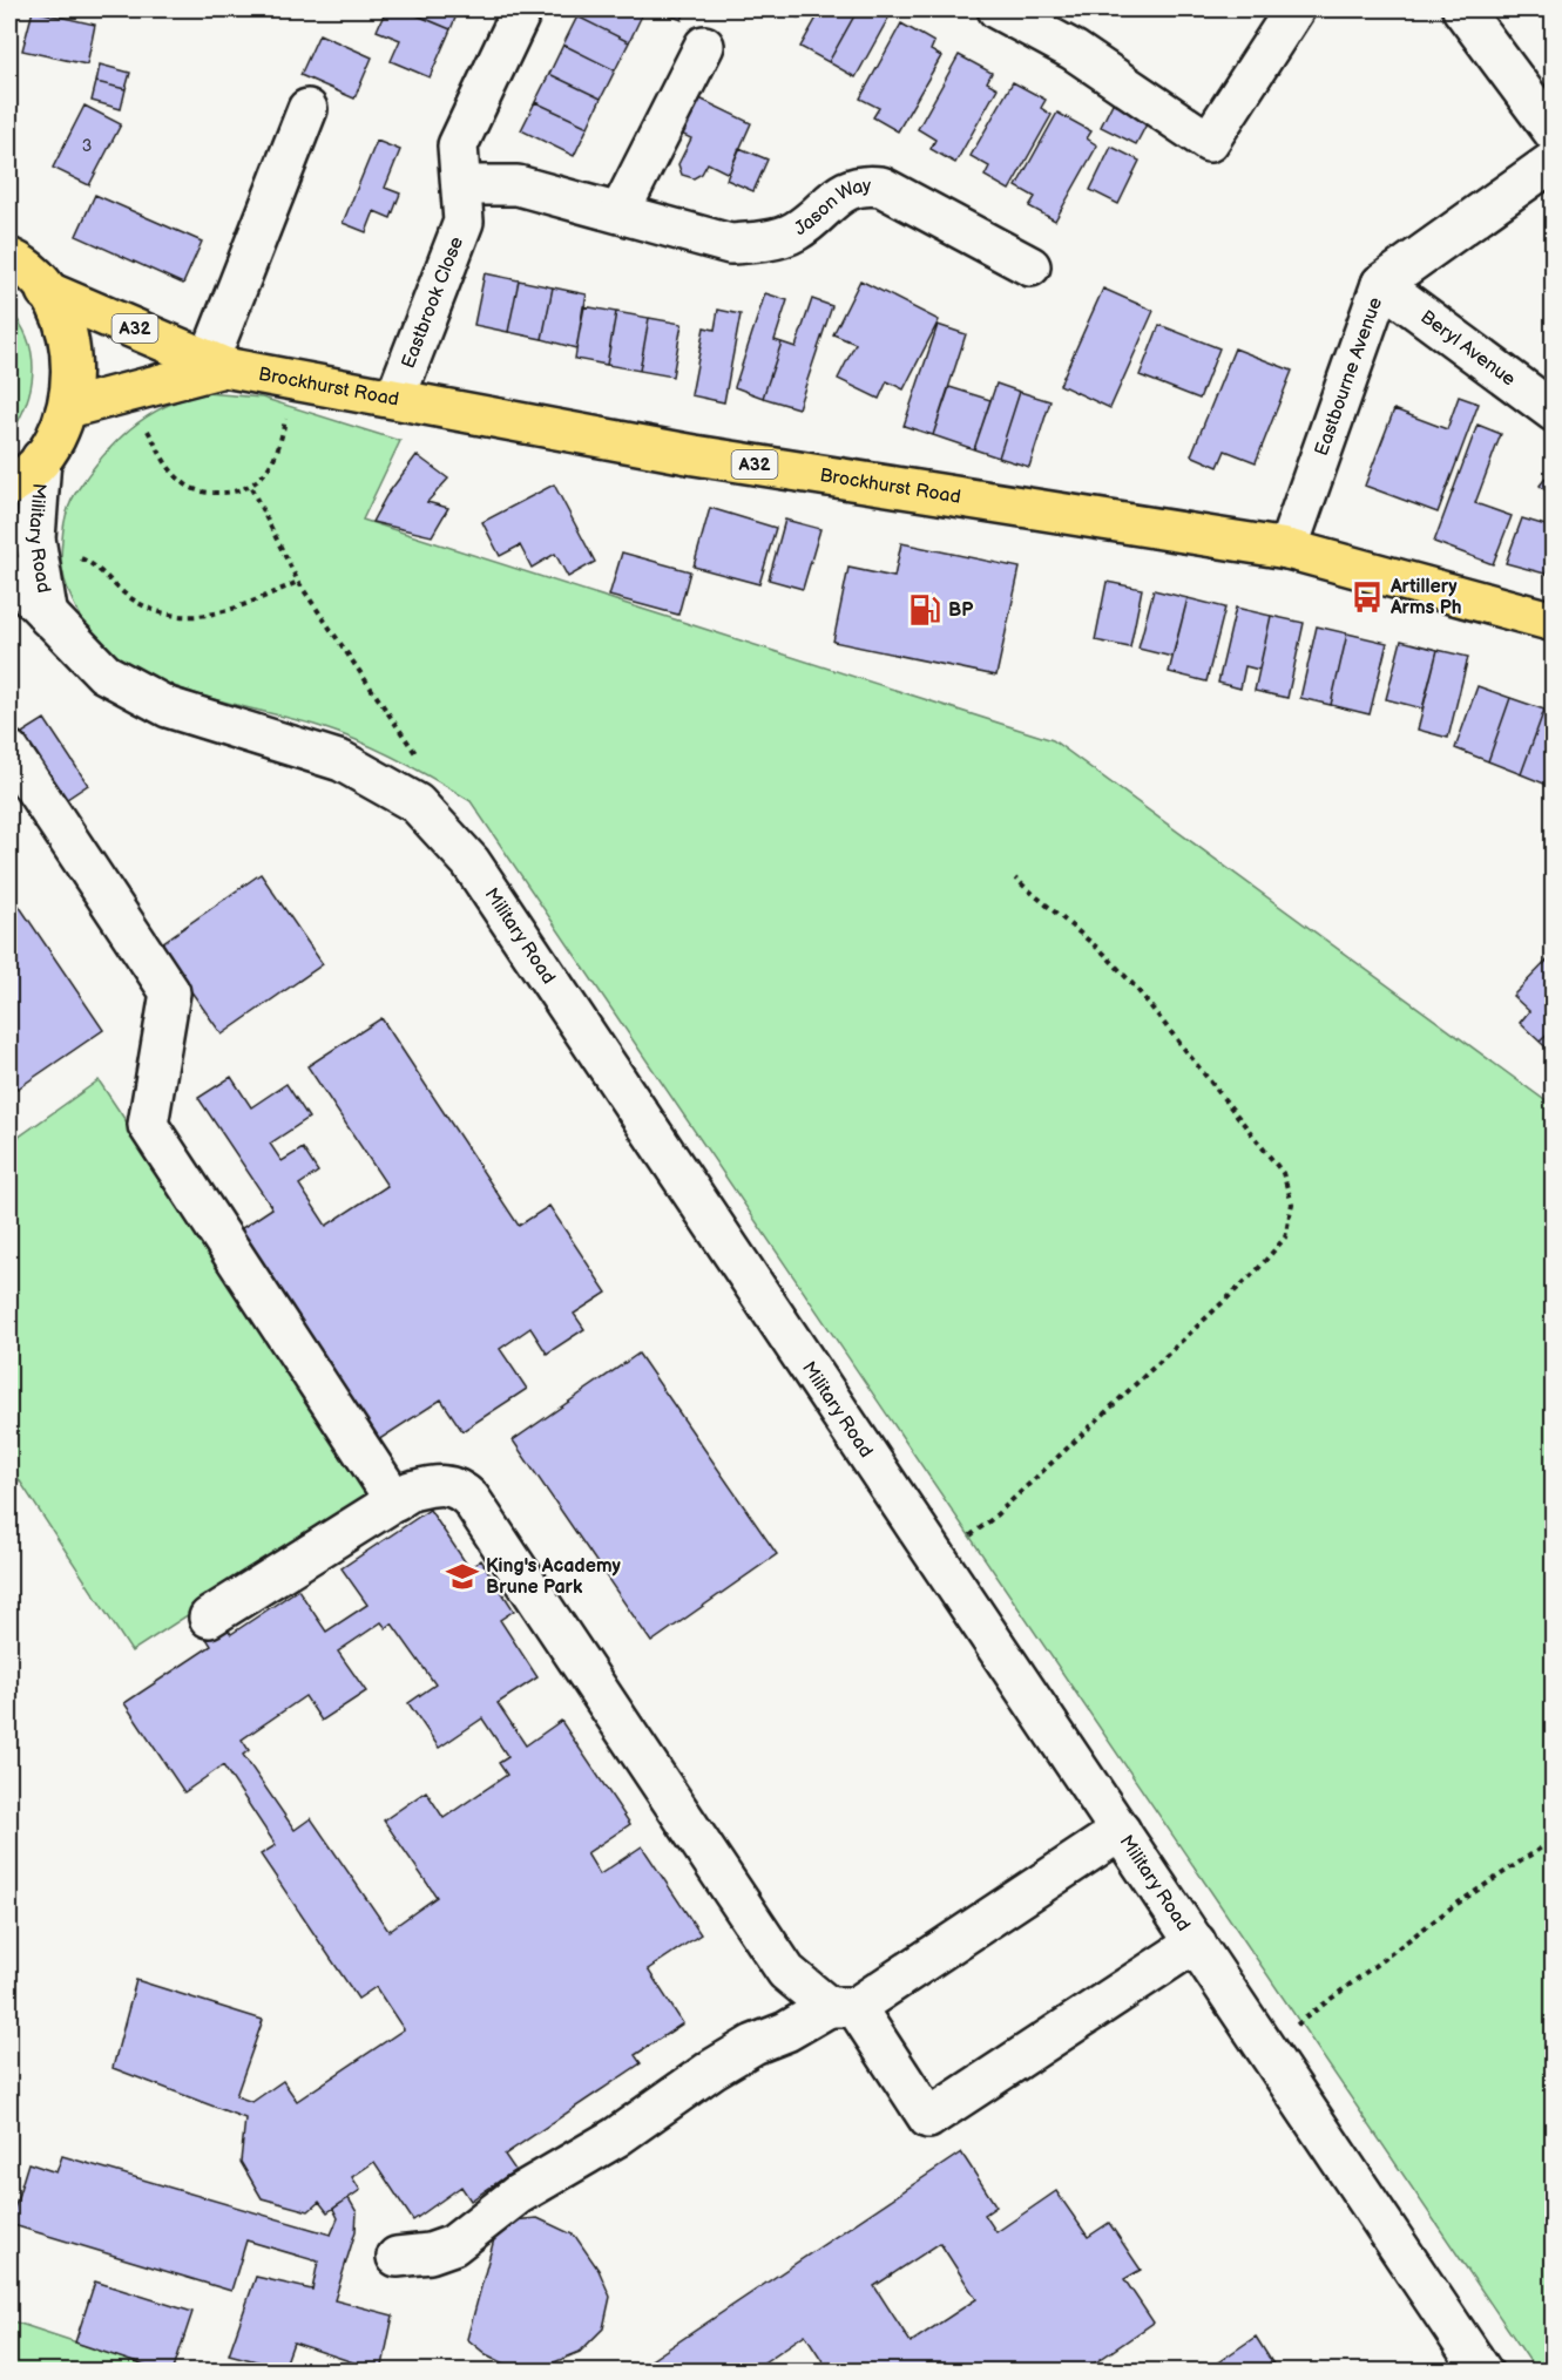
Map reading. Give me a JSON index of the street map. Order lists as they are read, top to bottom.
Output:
{
  "streets": {
    "main road": ["A32", "Brockhurst Road"],
    "street": [
      "Jason Way",
      "Eastbrook Close",
      "Beryl Avenue",
      "Eastbourne Avenue",
      "Military Road"
    ]
  },
  "crossings": [
    ["Jason Way", "Eastbrook Close"],
    ["Eastbrook Close", "Brockhurst Road"],
    ["Beryl Avenue", "Eastbourne Avenue"],
    ["Eastbourne Avenue", "Brockhurst Road"]
  ],
  "places": {
    "bus stop": ["Artillery Arms Ph"],
    "fuel station": ["BP"],
    "school or university": ["King's Academy Brune Park"]
  },
  "house_numbers": ["3"]
}
